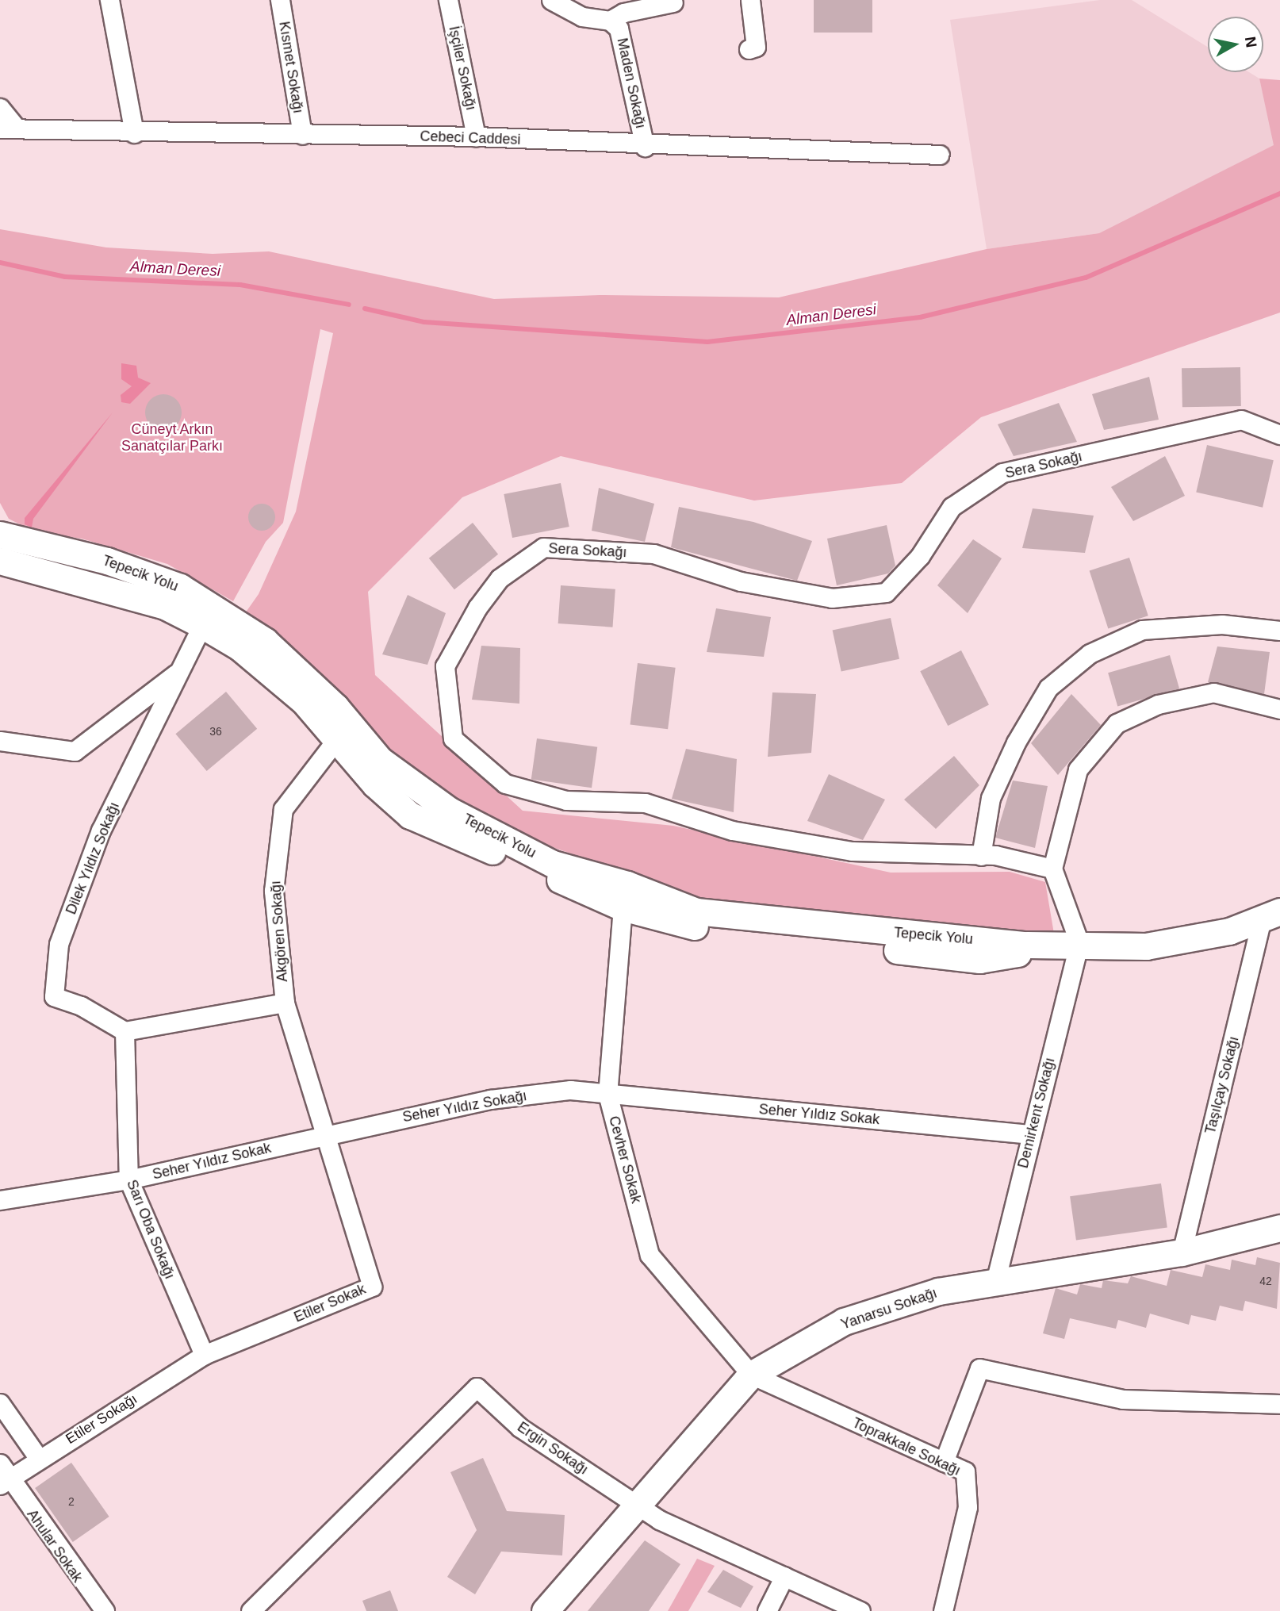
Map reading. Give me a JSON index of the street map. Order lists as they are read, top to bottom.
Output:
{
  "streets": {
    "main road": ["Tepecik Yolu", "Yanarsu Sokağı"],
    "street": [
      "Kısmet Sokağı",
      "İşçiler Sokağı",
      "Maden Sokağı",
      "Cebeci Caddesi",
      "Sera Sokağı",
      "Dilek Yıldız Sokağı",
      "Akgören Sokağı",
      "Taşılçay Sokağı",
      "Seher Yıldız Sokağı",
      "Demirkent Sokağı",
      "Seher Yıldız Sokak",
      "Cevher Sokak",
      "Sarı Oba Sokağı",
      "Etiler Sokak",
      "Etiler Sokağı",
      "Toprakkale Sokağı",
      "Ergin Sokağı",
      "Ahular Sokak"
    ]
  },
  "crossings": [
    ["Kısmet Sokağı", "Cebeci Caddesi"],
    ["İşçiler Sokağı", "Cebeci Caddesi"],
    ["Maden Sokağı", "Cebeci Caddesi"],
    ["Tepecik Yolu", "Dilek Yıldız Sokağı"],
    ["Tepecik Yolu", "Akgören Sokağı"],
    ["Tepecik Yolu", "Taşılçay Sokağı"],
    ["Tepecik Yolu", "Demirkent Sokağı"],
    ["Tepecik Yolu", "Cevher Sokak"],
    ["Dilek Yıldız Sokağı", "Sarı Oba Sokağı"],
    ["Akgören Sokağı", "Seher Yıldız Sokağı"],
    ["Akgören Sokağı", "Seher Yıldız Sokak"],
    ["Akgören Sokağı", "Etiler Sokak"],
    ["Taşılçay Sokağı", "Yanarsu Sokağı"],
    ["Seher Yıldız Sokağı", "Seher Yıldız Sokak"],
    ["Seher Yıldız Sokağı", "Cevher Sokak"],
    ["Seher Yıldız Sokağı", "Etiler Sokak"],
    ["Demirkent Sokağı", "Seher Yıldız Sokak"],
    ["Demirkent Sokağı", "Yanarsu Sokağı"],
    ["Seher Yıldız Sokak", "Cevher Sokak"],
    ["Seher Yıldız Sokak", "Sarı Oba Sokağı"],
    ["Seher Yıldız Sokak", "Etiler Sokak"],
    ["Cevher Sokak", "Yanarsu Sokağı"],
    ["Cevher Sokak", "Toprakkale Sokağı"],
    ["Sarı Oba Sokağı", "Etiler Sokak"],
    ["Sarı Oba Sokağı", "Etiler Sokağı"],
    ["Etiler Sokak", "Etiler Sokağı"],
    ["Yanarsu Sokağı", "Toprakkale Sokağı"],
    ["Yanarsu Sokağı", "Ergin Sokağı"],
    ["Etiler Sokağı", "Ahular Sokak"]
  ],
  "water": ["Alman Deresi"],
  "parks": ["Cüneyt Arkın Sanatçılar Parkı"],
  "house_numbers": ["36", "42", "2"],
  "north": "right"
}
